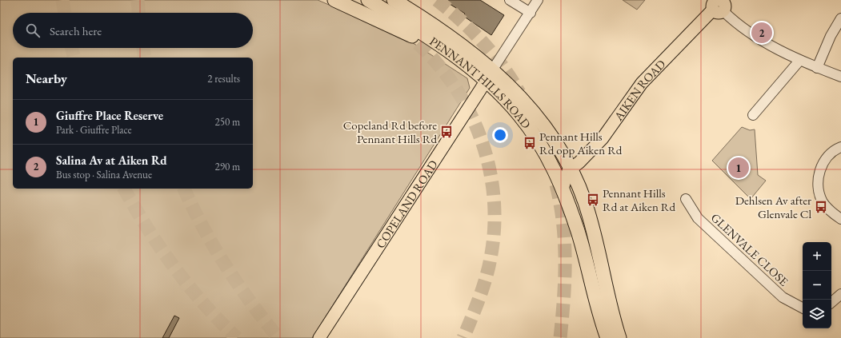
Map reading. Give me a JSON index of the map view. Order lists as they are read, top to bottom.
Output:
{
  "streets": {
    "highway": ["PENNANT HILLS ROAD"],
    "main road": ["AIKEN ROAD", "COPELAND ROAD"],
    "street": ["GLENVALE CLOSE"]
  },
  "crossings": [
    ["PENNANT HILLS ROAD", "AIKEN ROAD"],
    ["PENNANT HILLS ROAD", "COPELAND ROAD"]
  ],
  "places": {
    "bus stop": [
      "Copeland Rd before Pennant Hills Rd",
      "Pennant Hills Rd opp Aiken Rd",
      "Pennant Hills Rd at Aiken Rd",
      "Dehlsen Av after Glenvale Cl"
    ]
  },
  "page": {
    "search": "Search here",
    "pins": ["2", "1"],
    "heading": ["Nearby", "2 results"],
    "list": [
      {
        "mark": "1",
        "name": "Giuffre Place Reserve",
        "note": "Park · Giuffre Place",
        "value": "250 m"
      },
      {
        "mark": "2",
        "name": "Salina Av at Aiken Rd",
        "note": "Bus stop · Salina Avenue",
        "value": "290 m"
      }
    ],
    "map_buttons": ["+", "−"]
  }
}
